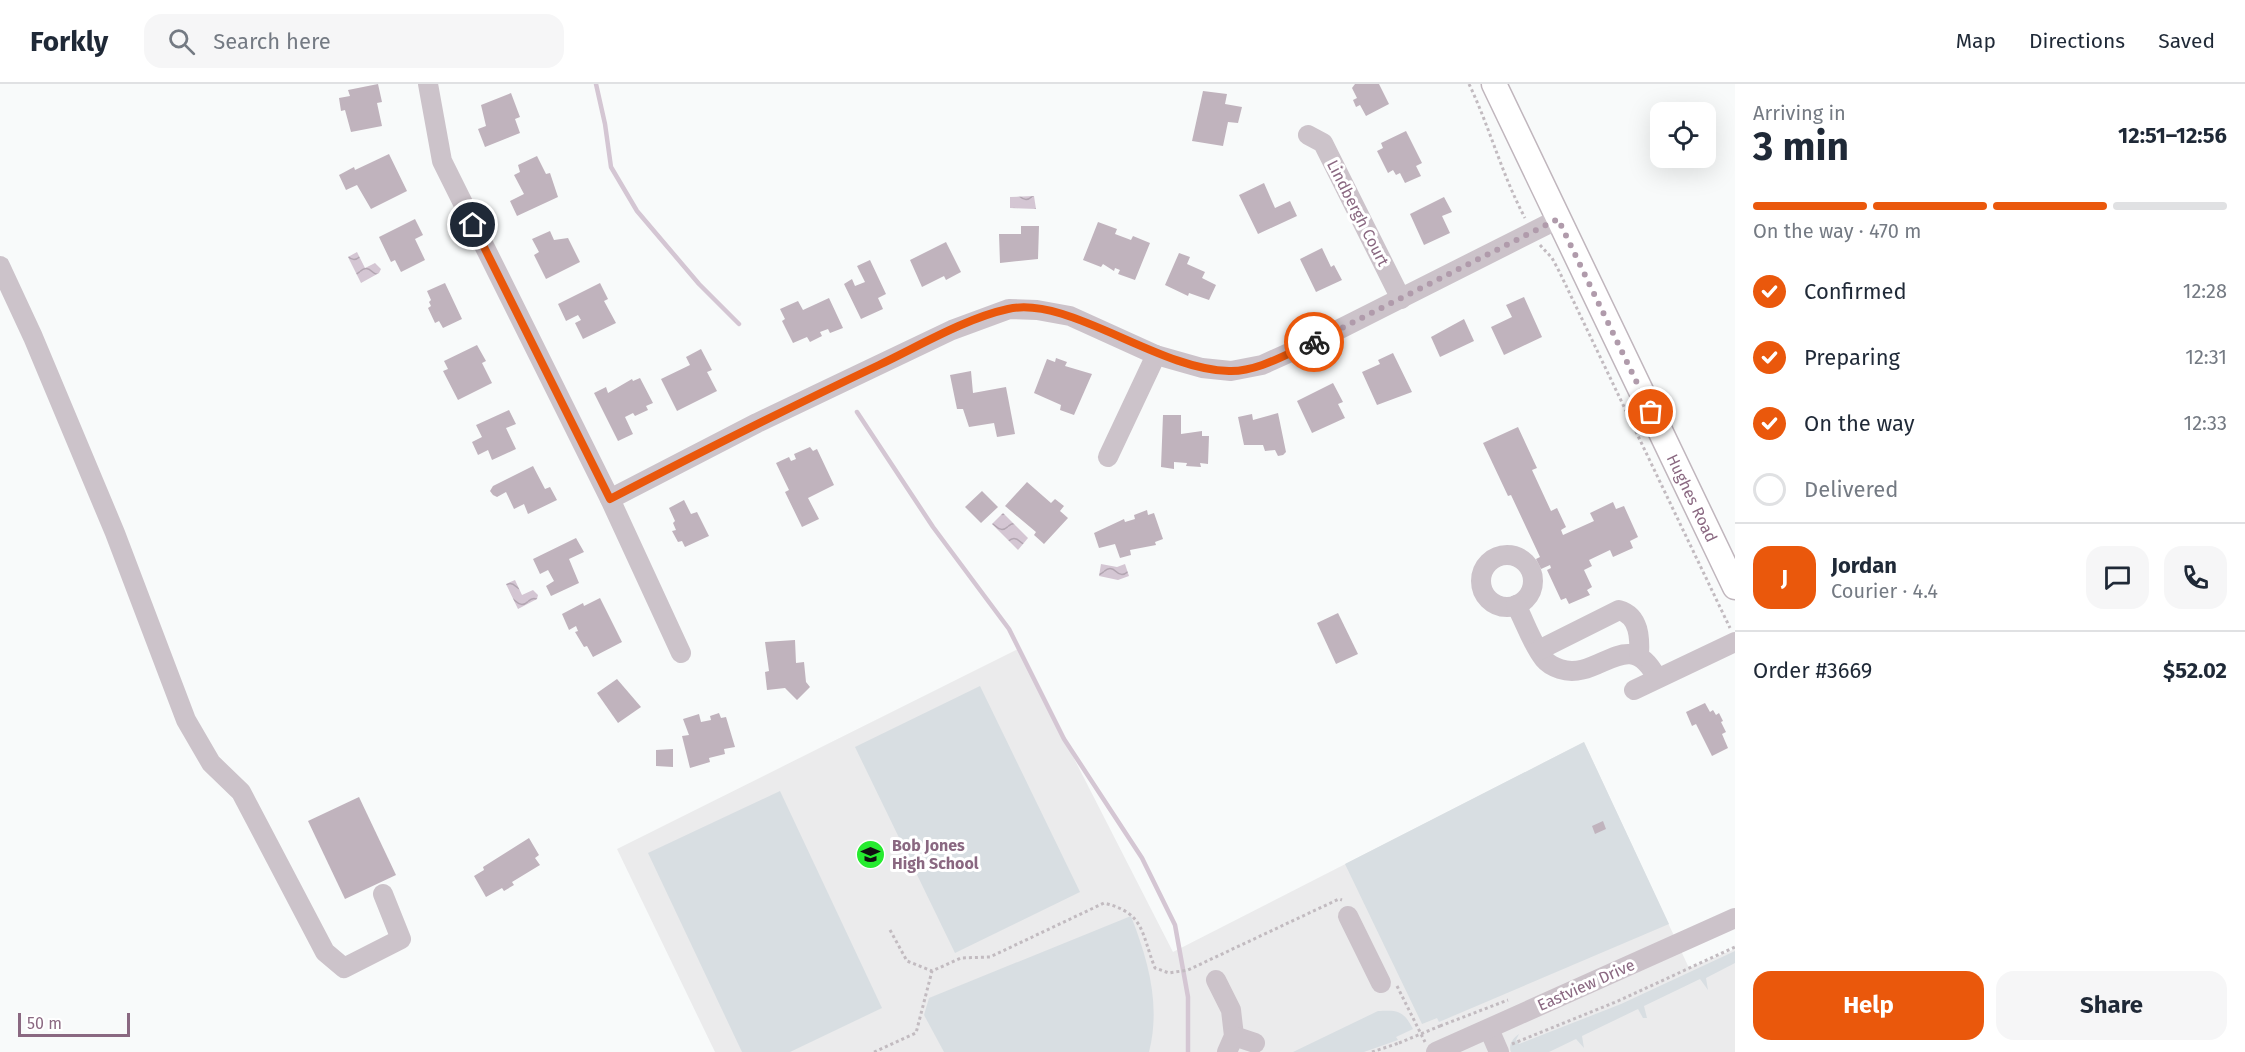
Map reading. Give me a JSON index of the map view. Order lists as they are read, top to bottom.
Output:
{
  "streets": {
    "main road": ["Hughes Road"],
    "street": ["Lindbergh Court", "Eastview Drive"]
  },
  "places": {
    "school or university": ["Bob Jones High School"]
  },
  "scale_bar": "50 m",
  "page": {
    "header": "Forkly",
    "search": "Search here",
    "nav": ["Map", "Directions", "Saved"],
    "heading": ["3 min", "Arriving in", "12:51–12:56"],
    "panel": [
      "Jordan",
      "Courier · 4.4",
      "Order #3669",
      "$52.02"
    ],
    "bar": "On the way · 470 m",
    "list": [
      ["Confirmed", "12:28"],
      ["Preparing", "12:31"],
      ["On the way", "12:33"],
      "Delivered"
    ],
    "round": "J",
    "buttons": ["Help", "Share"],
    "scale": "50 m"
  }
}
